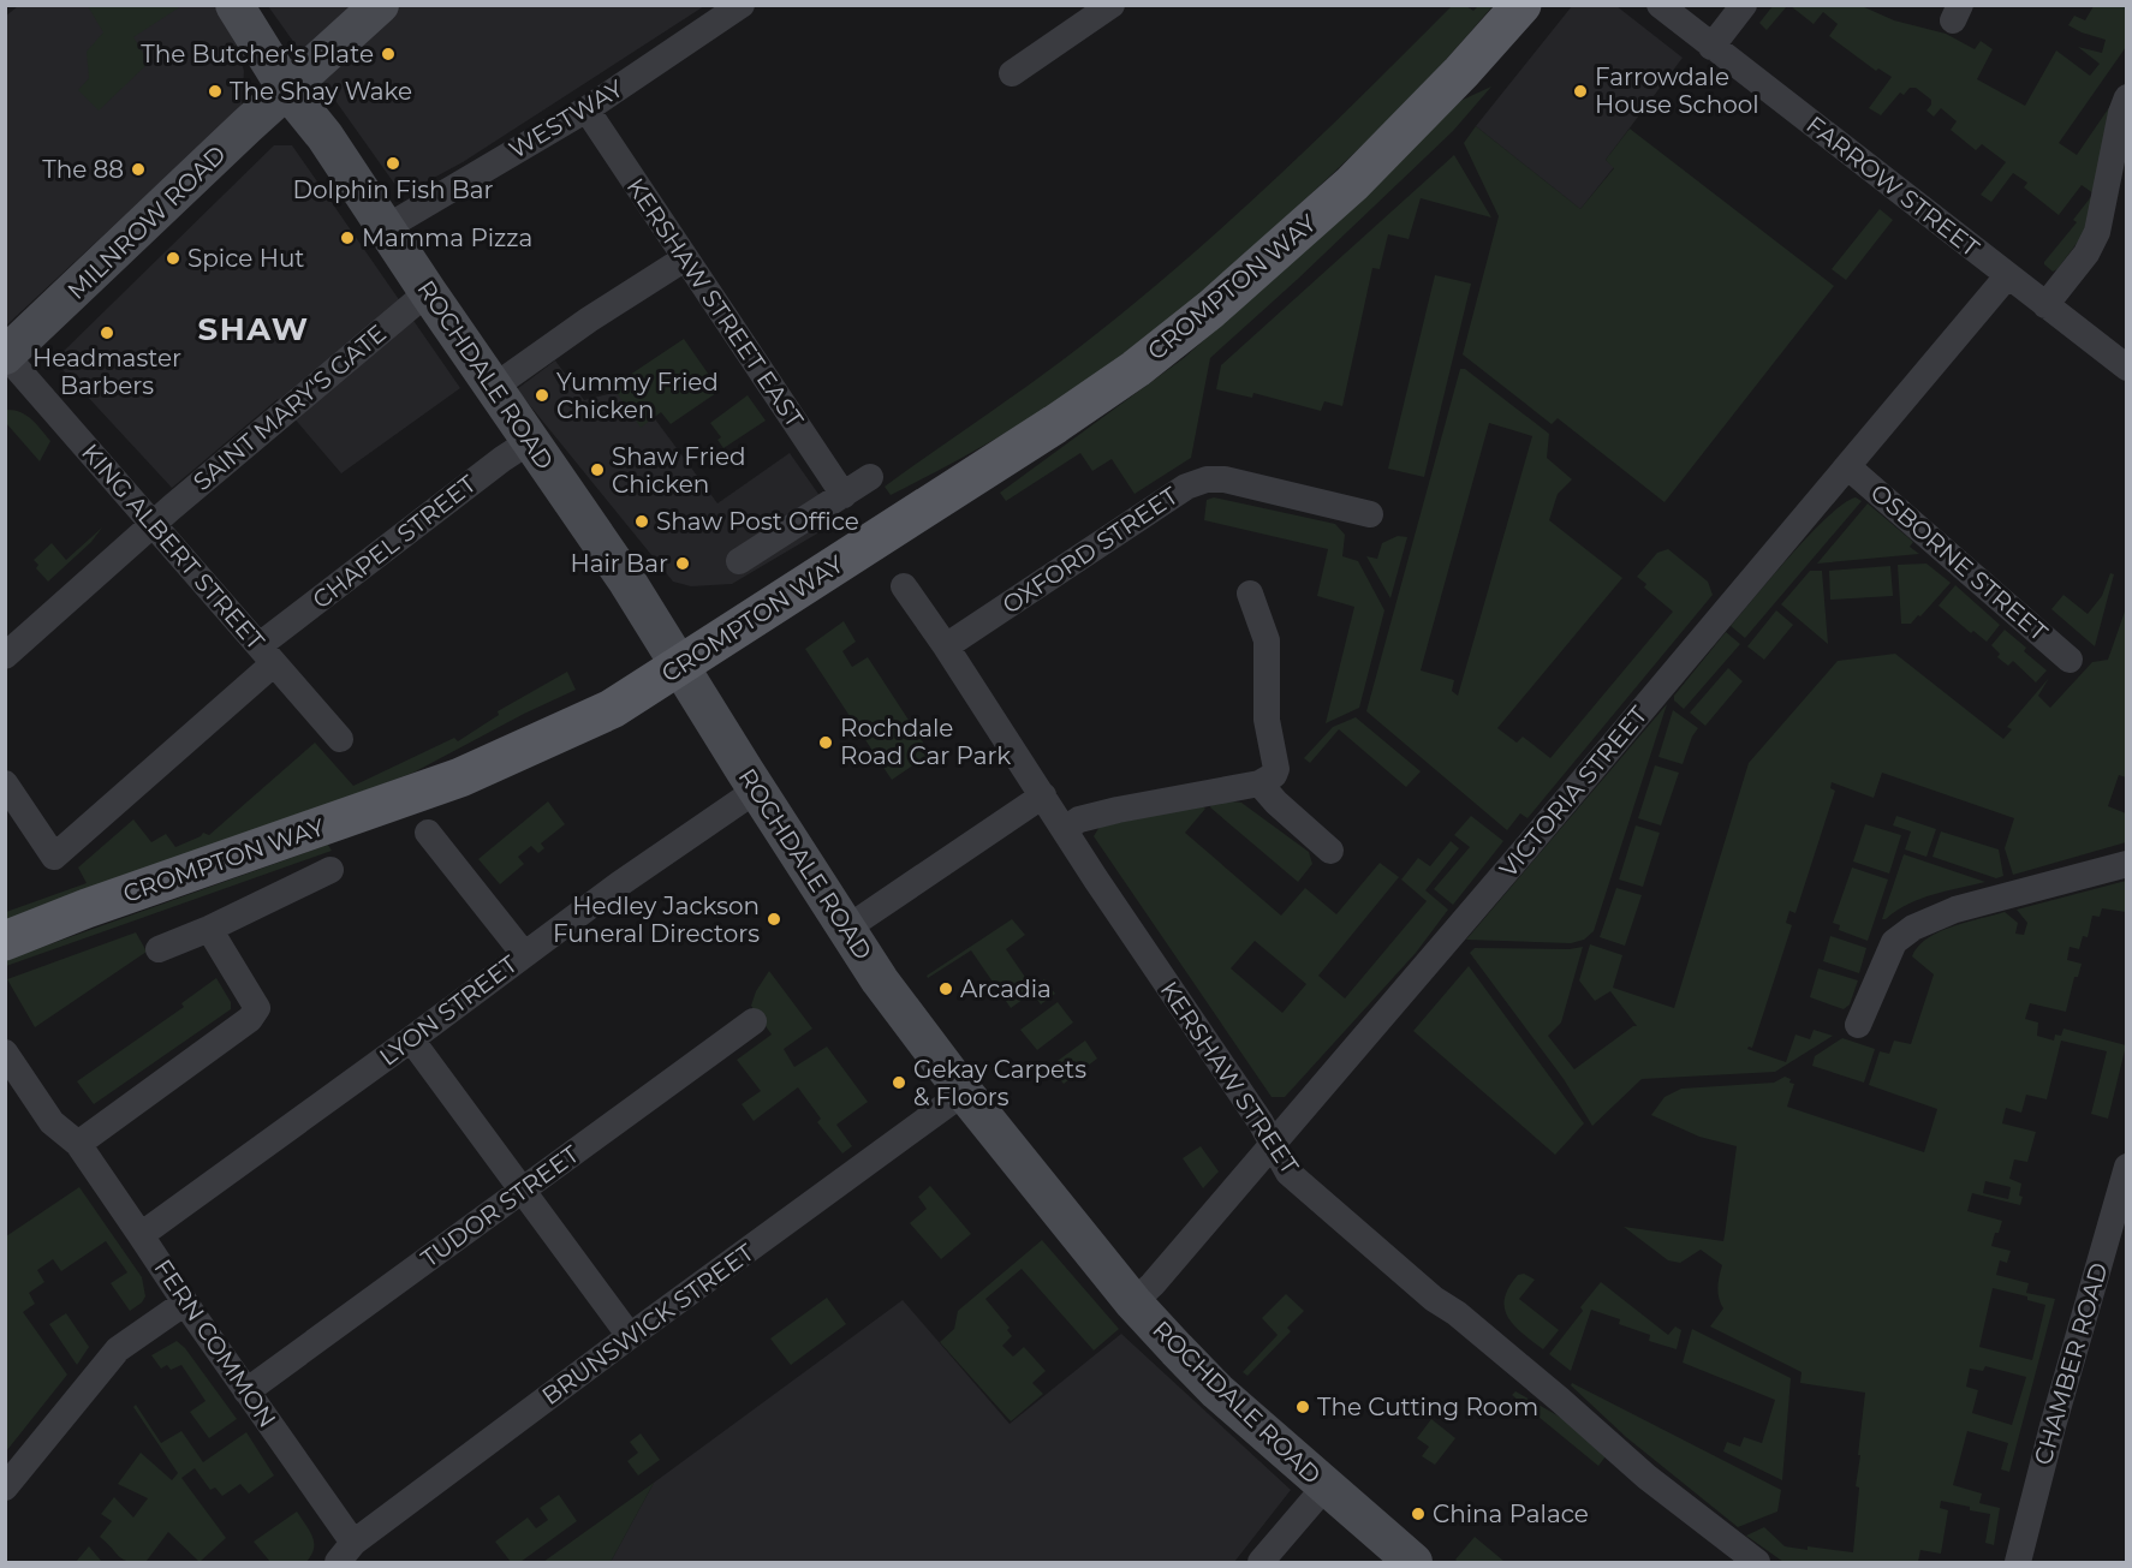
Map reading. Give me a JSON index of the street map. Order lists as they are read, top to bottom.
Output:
{
  "streets": {
    "main road": ["CROMPTON WAY"],
    "street": [
      "WESTWAY",
      "FARROW STREET",
      "MILNROW ROAD",
      "KERSHAW STREET EAST",
      "ROCHDALE ROAD",
      "SAINT MARY'S GATE",
      "CHAPEL STREET",
      "KING ALBERT STREET",
      "OXFORD STREET",
      "OSBORNE STREET",
      "VICTORIA STREET",
      "LYON STREET",
      "KERSHAW STREET",
      "TUDOR STREET",
      "BRUNSWICK STREET",
      "FERN COMMON",
      "CHAMBER ROAD"
    ]
  },
  "crossings": [
    ["WESTWAY", "KERSHAW STREET EAST"],
    ["WESTWAY", "ROCHDALE ROAD"],
    ["FARROW STREET", "VICTORIA STREET"],
    ["MILNROW ROAD", "ROCHDALE ROAD"],
    ["MILNROW ROAD", "KING ALBERT STREET"],
    ["CROMPTON WAY", "ROCHDALE ROAD"],
    ["ROCHDALE ROAD", "SAINT MARY'S GATE"],
    ["ROCHDALE ROAD", "CHAPEL STREET"],
    ["ROCHDALE ROAD", "VICTORIA STREET"],
    ["ROCHDALE ROAD", "LYON STREET"],
    ["ROCHDALE ROAD", "BRUNSWICK STREET"],
    ["SAINT MARY'S GATE", "KING ALBERT STREET"],
    ["CHAPEL STREET", "KING ALBERT STREET"],
    ["OXFORD STREET", "KERSHAW STREET"],
    ["OSBORNE STREET", "VICTORIA STREET"],
    ["VICTORIA STREET", "KERSHAW STREET"],
    ["LYON STREET", "FERN COMMON"],
    ["TUDOR STREET", "FERN COMMON"],
    ["BRUNSWICK STREET", "FERN COMMON"]
  ],
  "districts": ["SHAW"],
  "places": [
    "The Butcher's Plate",
    "The Shay Wake",
    "Farrowdale House School",
    "Dolphin Fish Bar",
    "The 88",
    "Mamma Pizza",
    "Spice Hut",
    "Headmaster Barbers",
    "Yummy Fried Chicken",
    "Shaw Fried Chicken",
    "Shaw Post Office",
    "Hair Bar",
    "Rochdale Road Car Park",
    "Hedley Jackson Funeral Directors",
    "Arcadia",
    "Gekay Carpets & Floors",
    "The Cutting Room",
    "China Palace"
  ]
}
